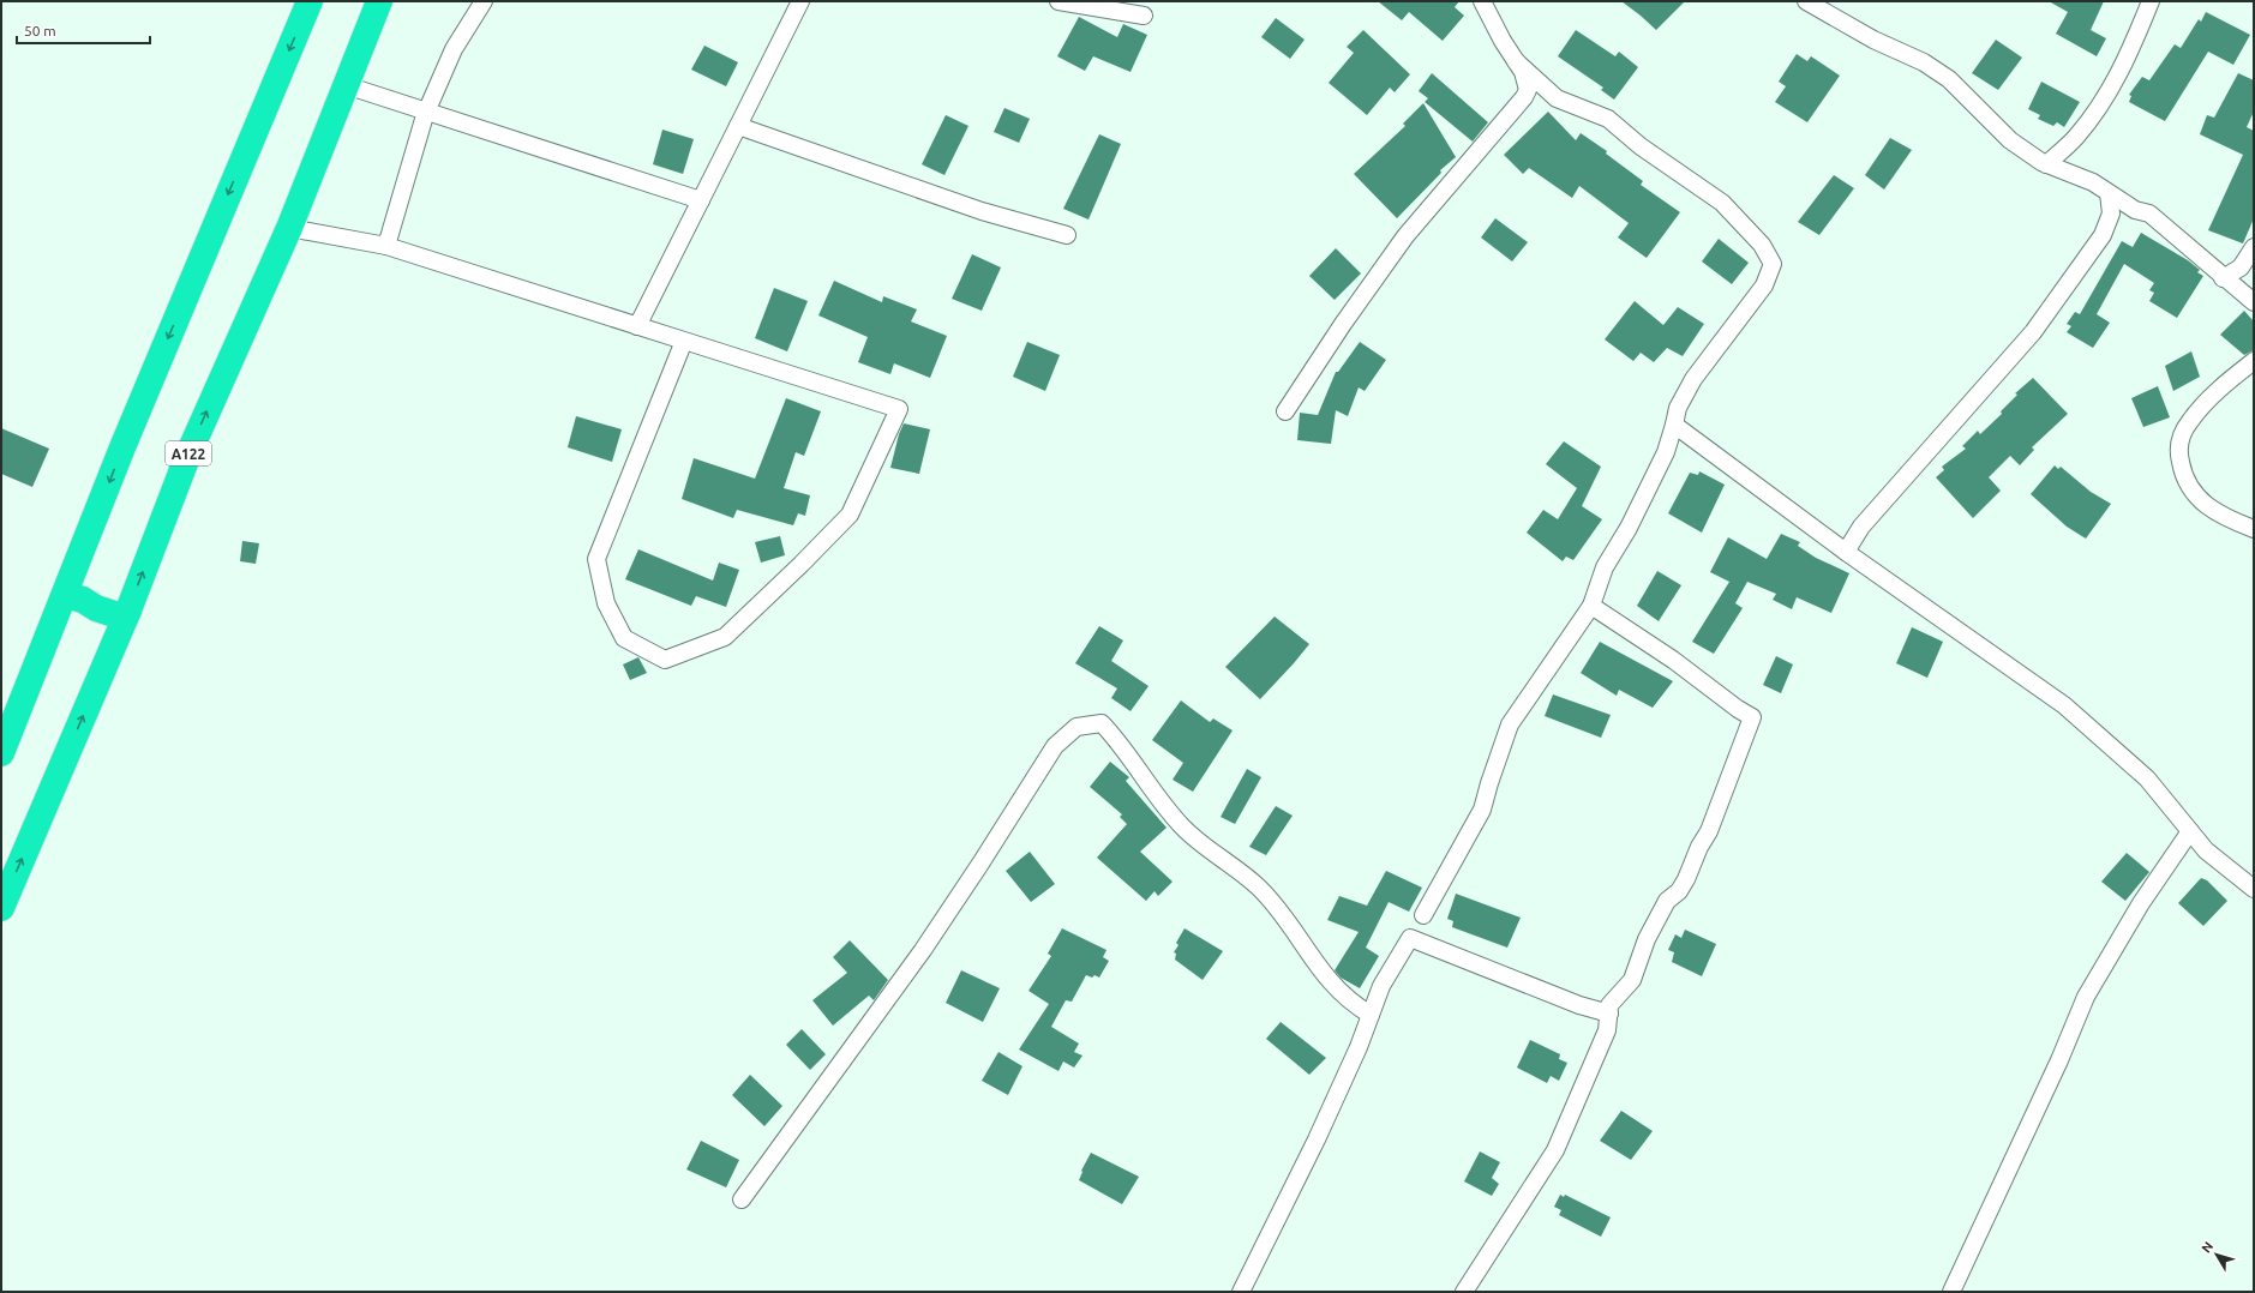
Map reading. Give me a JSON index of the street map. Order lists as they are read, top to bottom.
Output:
{
  "streets": {
    "highway": ["A122"]
  },
  "scale_bar": "50 m",
  "north": "top left"
}
